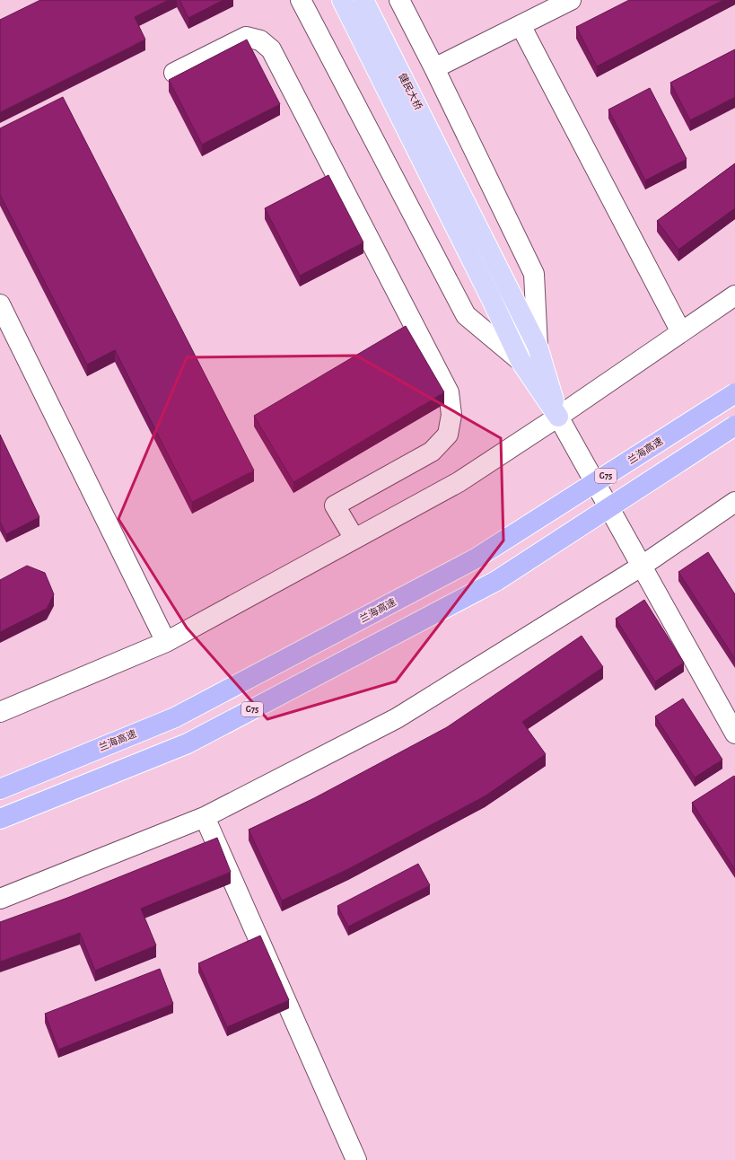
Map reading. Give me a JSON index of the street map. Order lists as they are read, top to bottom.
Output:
{
  "streets": {
    "highway": ["兰海高速", "G75"],
    "main road": ["健民大桥"]
  }
}
